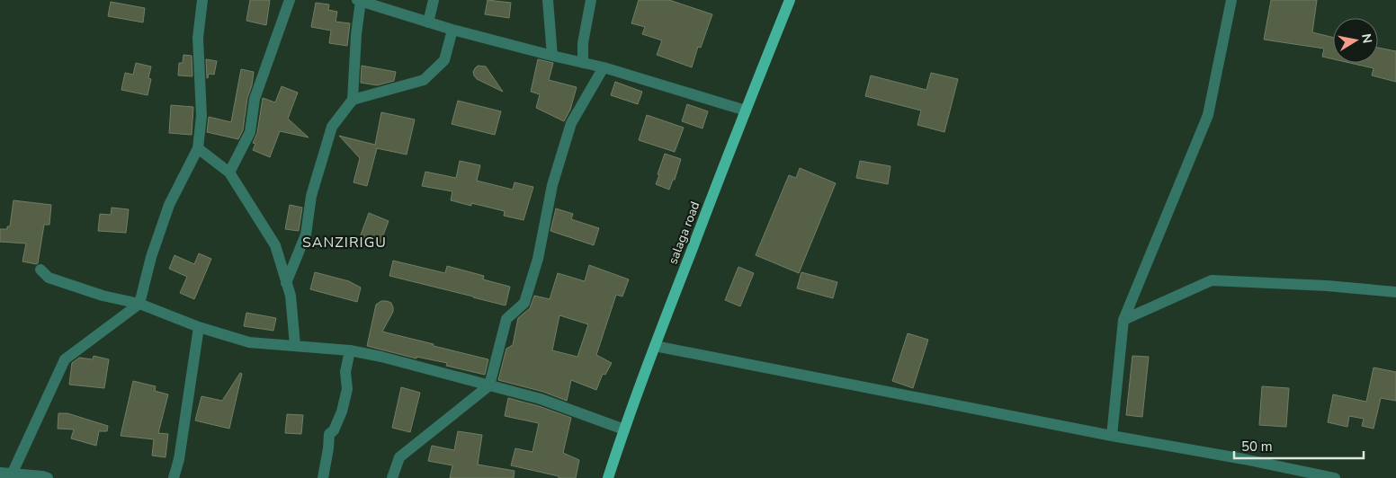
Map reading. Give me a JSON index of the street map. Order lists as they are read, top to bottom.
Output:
{
  "streets": {
    "main road": ["salaga road"]
  },
  "districts": ["SANZIRIGU"],
  "scale_bar": "50 m",
  "north": "right"
}
